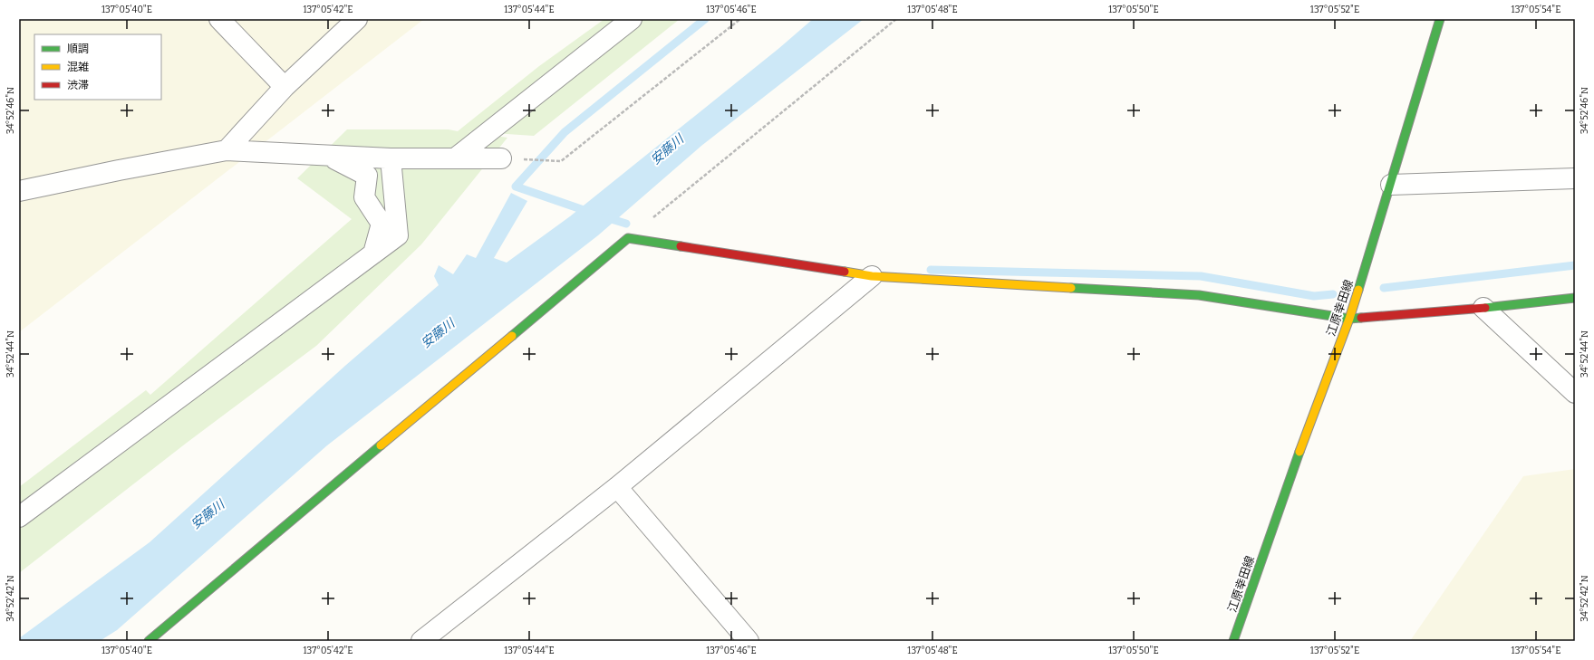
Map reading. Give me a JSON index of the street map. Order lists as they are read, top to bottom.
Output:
{
  "streets": {
    "street": ["江原幸田線"]
  },
  "water": ["安藤川"],
  "legend": ["順調", "混雑", "渋滞"],
  "coordinates": [
    "137°05'40\"E",
    "137°05'42\"E",
    "137°05'44\"E",
    "137°05'46\"E",
    "137°05'48\"E",
    "137°05'50\"E",
    "137°05'52\"E",
    "137°05'54\"E",
    "34°52'46\"N",
    "34°52'44\"N",
    "34°52'42\"N"
  ]
}
